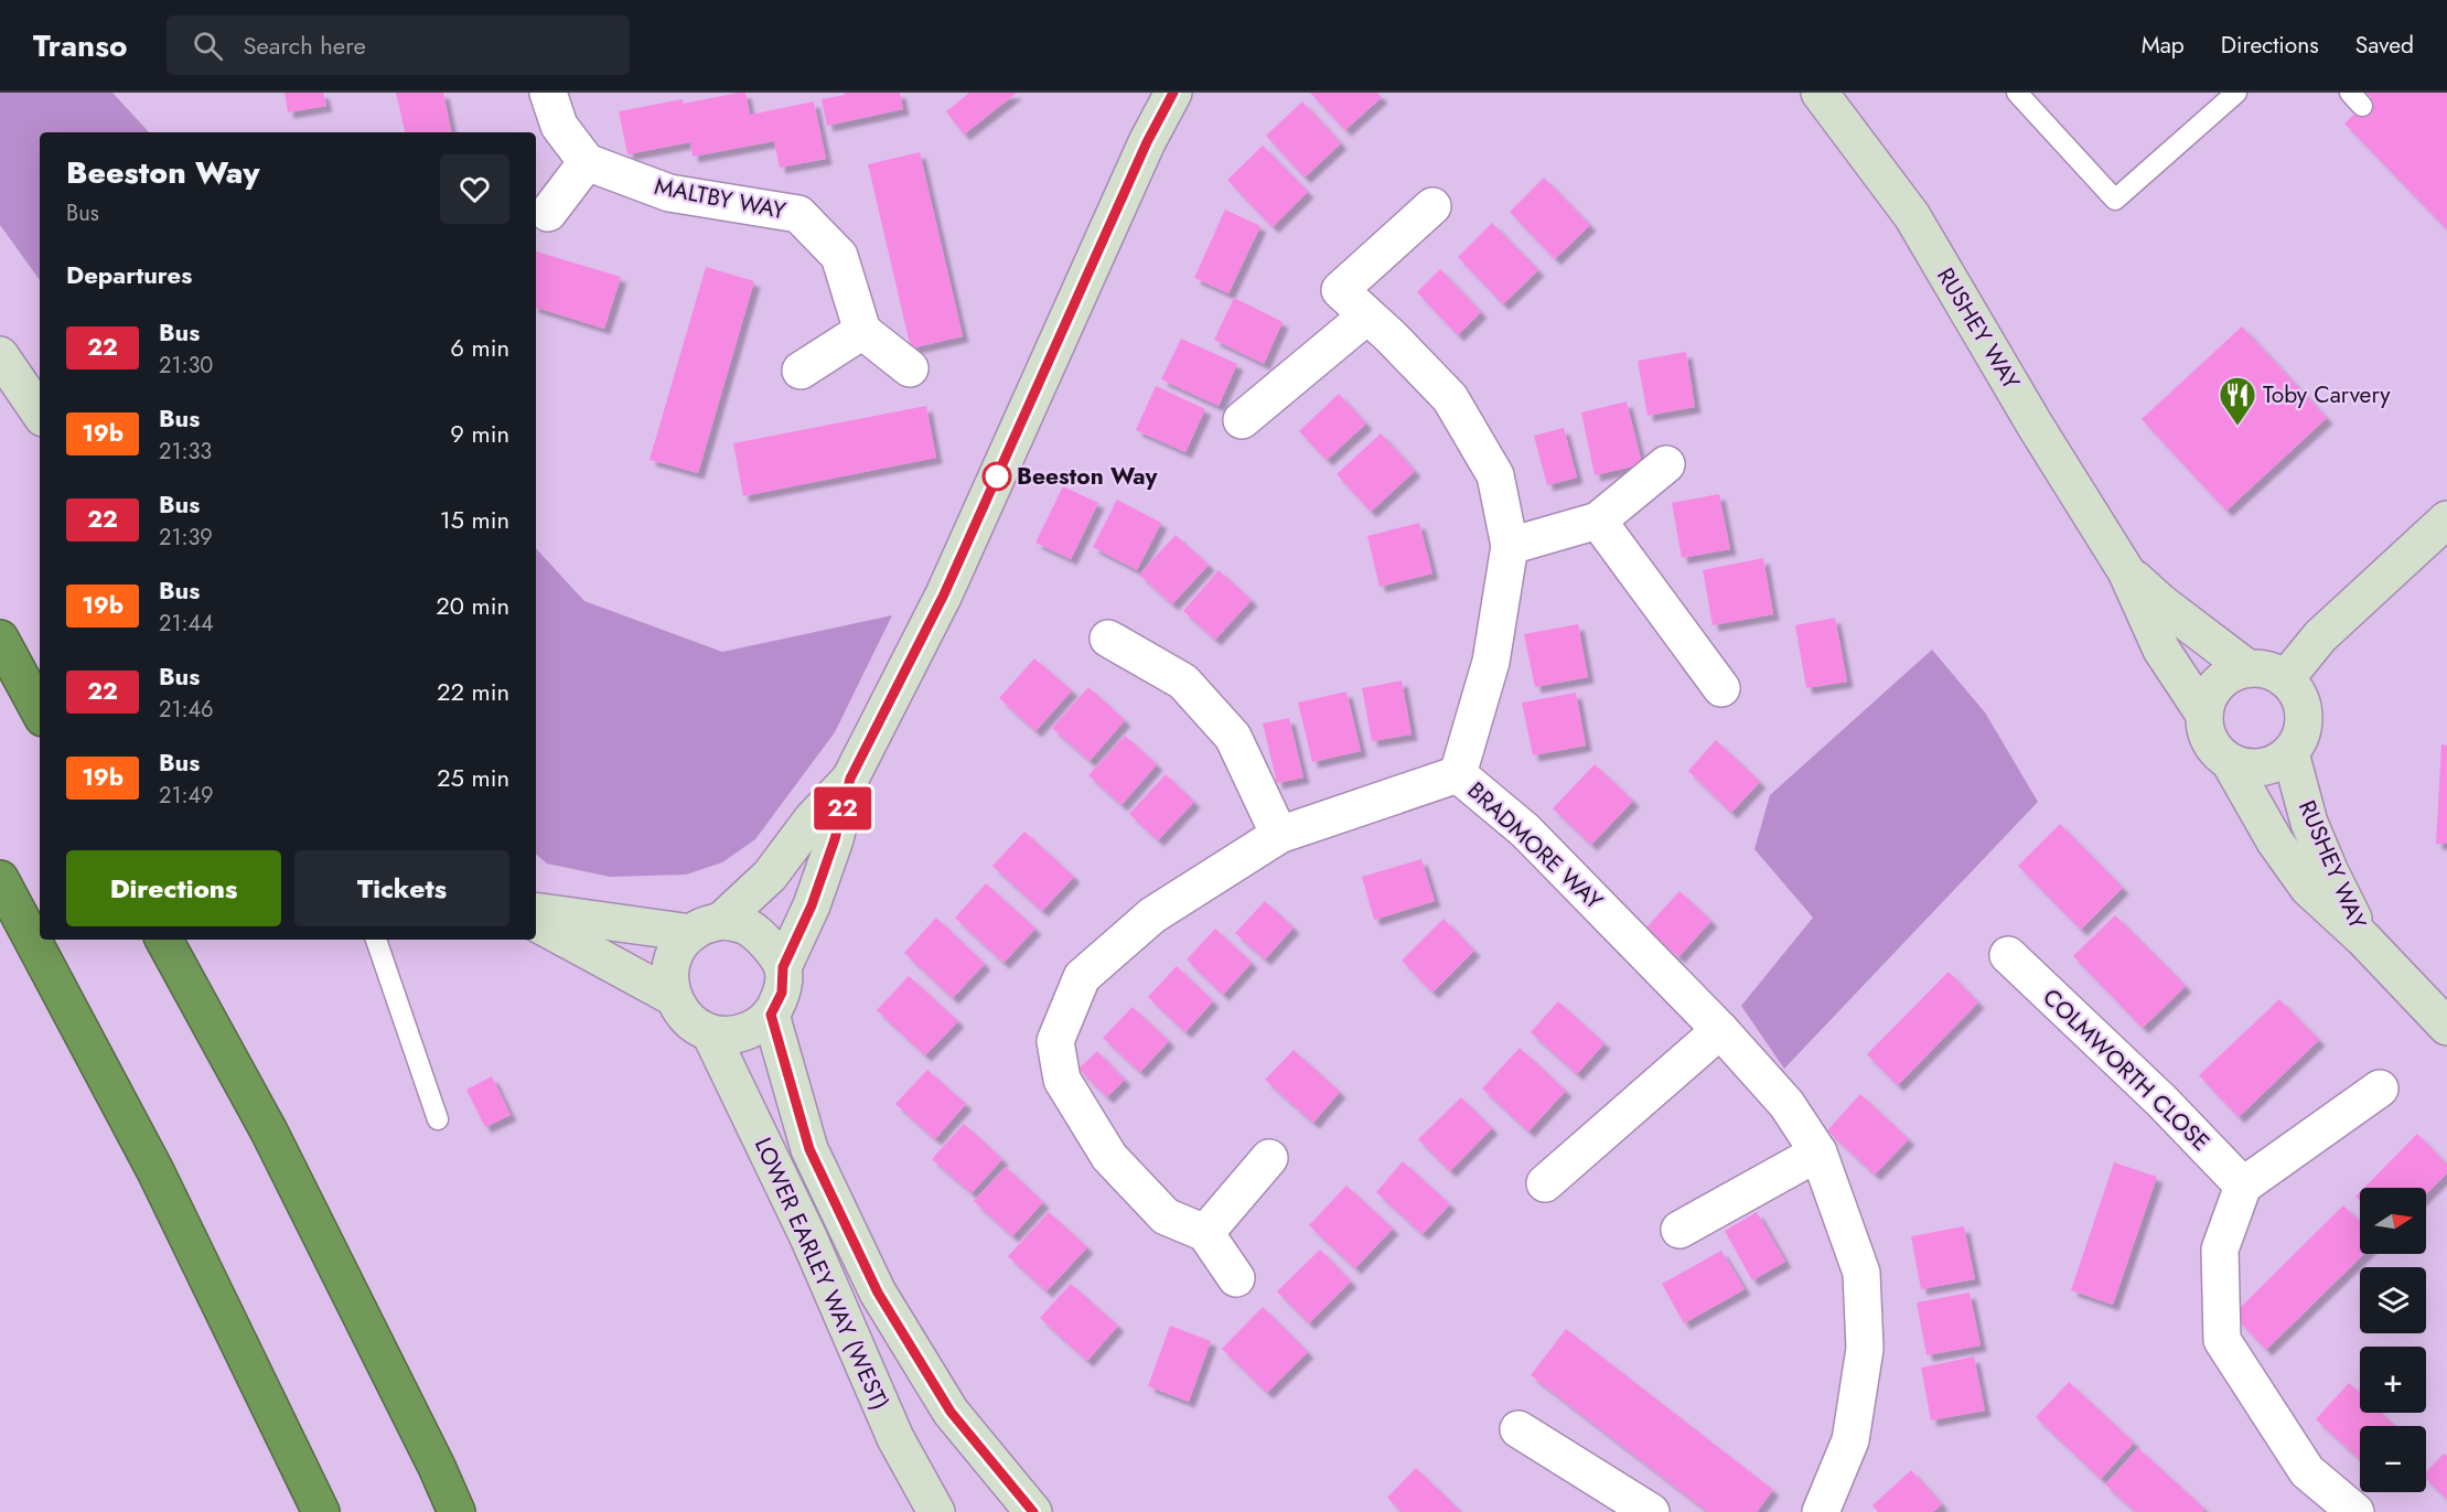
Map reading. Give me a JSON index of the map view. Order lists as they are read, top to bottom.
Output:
{
  "streets": {
    "street": [
      "MALTBY WAY",
      "RUSHEY WAY",
      "BRADMORE WAY",
      "COLMWORTH CLOSE",
      "LOWER EARLEY WAY (WEST)"
    ]
  },
  "places": {
    "restaurant": ["Toby Carvery"],
    "other": ["Beeston Way"]
  },
  "lines": ["bus line 22"],
  "north": "right",
  "page": {
    "header": "Transo",
    "search": "Search here",
    "nav": ["Map", "Directions", "Saved"],
    "on_map": "22",
    "heading": [
      ["Beeston Way", "Bus"],
      "Departures"
    ],
    "list": [
      {
        "mark": "22",
        "name": "Bus",
        "note": "21:30",
        "value": "6 min"
      },
      {
        "mark": "19b",
        "name": "Bus",
        "note": "21:33",
        "value": "9 min"
      },
      {
        "mark": "22",
        "name": "Bus",
        "note": "21:39",
        "value": "15 min"
      },
      {
        "mark": "19b",
        "name": "Bus",
        "note": "21:44",
        "value": "20 min"
      },
      {
        "mark": "22",
        "name": "Bus",
        "note": "21:46",
        "value": "22 min"
      },
      {
        "mark": "19b",
        "name": "Bus",
        "note": "21:49",
        "value": "25 min"
      }
    ],
    "buttons": ["Directions", "Tickets"],
    "map_buttons": ["+", "−"]
  }
}
